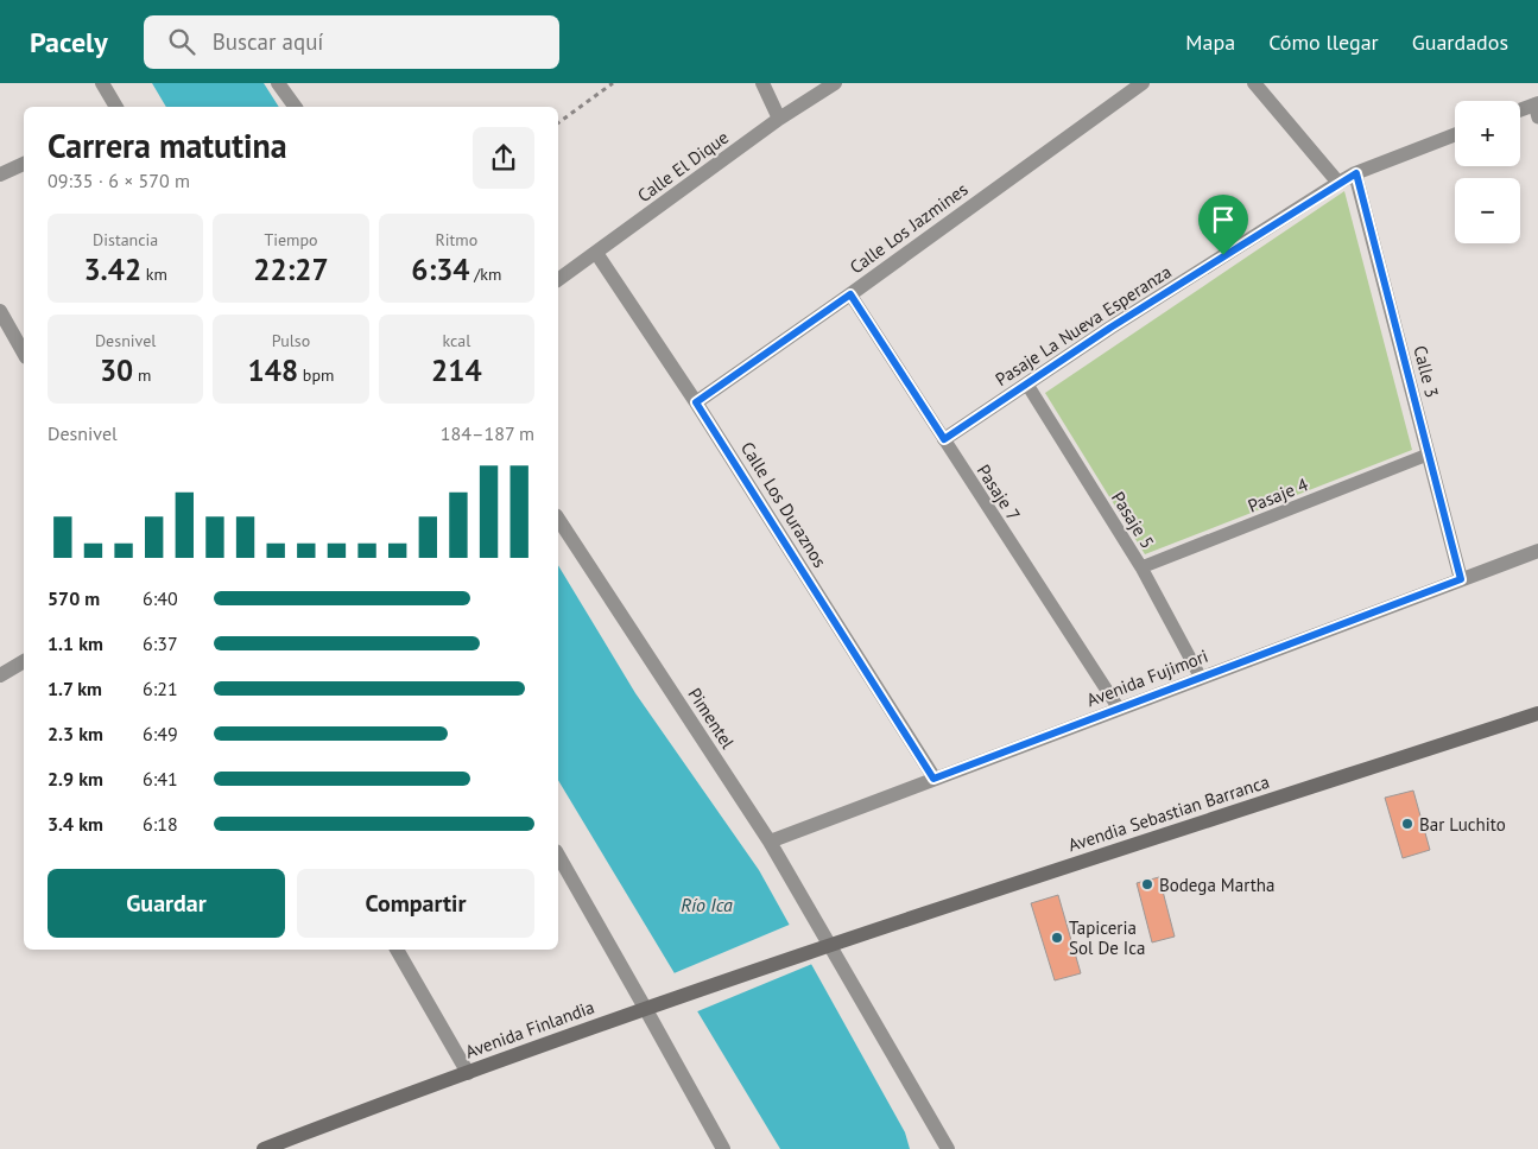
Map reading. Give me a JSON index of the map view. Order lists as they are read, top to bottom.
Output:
{
  "streets": {
    "main road": ["Avendia Sebastian Barranca", "Avenida Finlandia"],
    "street": [
      "Calle El Dique",
      "Calle Los Jazmines",
      "Pasaje La Nueva Esperanza",
      "Calle 3",
      "Calle Los Duraznos",
      "Avenida Fujimori",
      "Pimentel"
    ],
    "lane": ["Pasaje 7", "Pasaje 4", "Pasaje 5"]
  },
  "crossings": [
    ["Calle El Dique", "Calle Los Duraznos"],
    ["Calle Los Jazmines", "Pasaje 7"],
    ["Calle Los Jazmines", "Calle Los Duraznos"],
    ["Pasaje La Nueva Esperanza", "Calle 3"],
    ["Pasaje La Nueva Esperanza", "Pasaje 7"],
    ["Pasaje La Nueva Esperanza", "Pasaje 5"],
    ["Calle 3", "Pasaje 4"],
    ["Calle 3", "Avenida Fujimori"],
    ["Pasaje 7", "Avenida Fujimori"],
    ["Pasaje 4", "Pasaje 5"],
    ["Calle Los Duraznos", "Avenida Fujimori"],
    ["Pasaje 5", "Avenida Fujimori"],
    ["Avenida Fujimori", "Pimentel"],
    ["Pimentel", "Avendia Sebastian Barranca"],
    ["Avendia Sebastian Barranca", "Avenida Finlandia"]
  ],
  "water": ["Río Ica"],
  "places": ["Bar Luchito", "Bodega Martha", "Tapiceria Sol De Ica"],
  "page": {
    "header": "Pacely",
    "search": "Buscar aquí",
    "nav": ["Mapa", "Cómo llegar", "Guardados"],
    "map_buttons": ["+", "−"],
    "heading": ["Carrera matutina", "09:35 · 6 × 570 m"],
    "stats": [
      ["Distancia", "3.42 km"],
      ["Tiempo", "22:27"],
      ["Ritmo", "6:34 /km"],
      ["Desnivel", "30 m"],
      ["Pulso", "148 bpm"],
      ["kcal", "214"]
    ],
    "chart": ["Desnivel", "184–187 m"],
    "list": [
      {
        "name": "570 m",
        "note": "6:40"
      },
      {
        "name": "1.1 km",
        "note": "6:37"
      },
      {
        "name": "1.7 km",
        "note": "6:21"
      },
      {
        "name": "2.3 km",
        "note": "6:49"
      },
      {
        "name": "2.9 km",
        "note": "6:41"
      },
      {
        "name": "3.4 km",
        "note": "6:18"
      }
    ],
    "buttons": ["Guardar", "Compartir"]
  }
}
